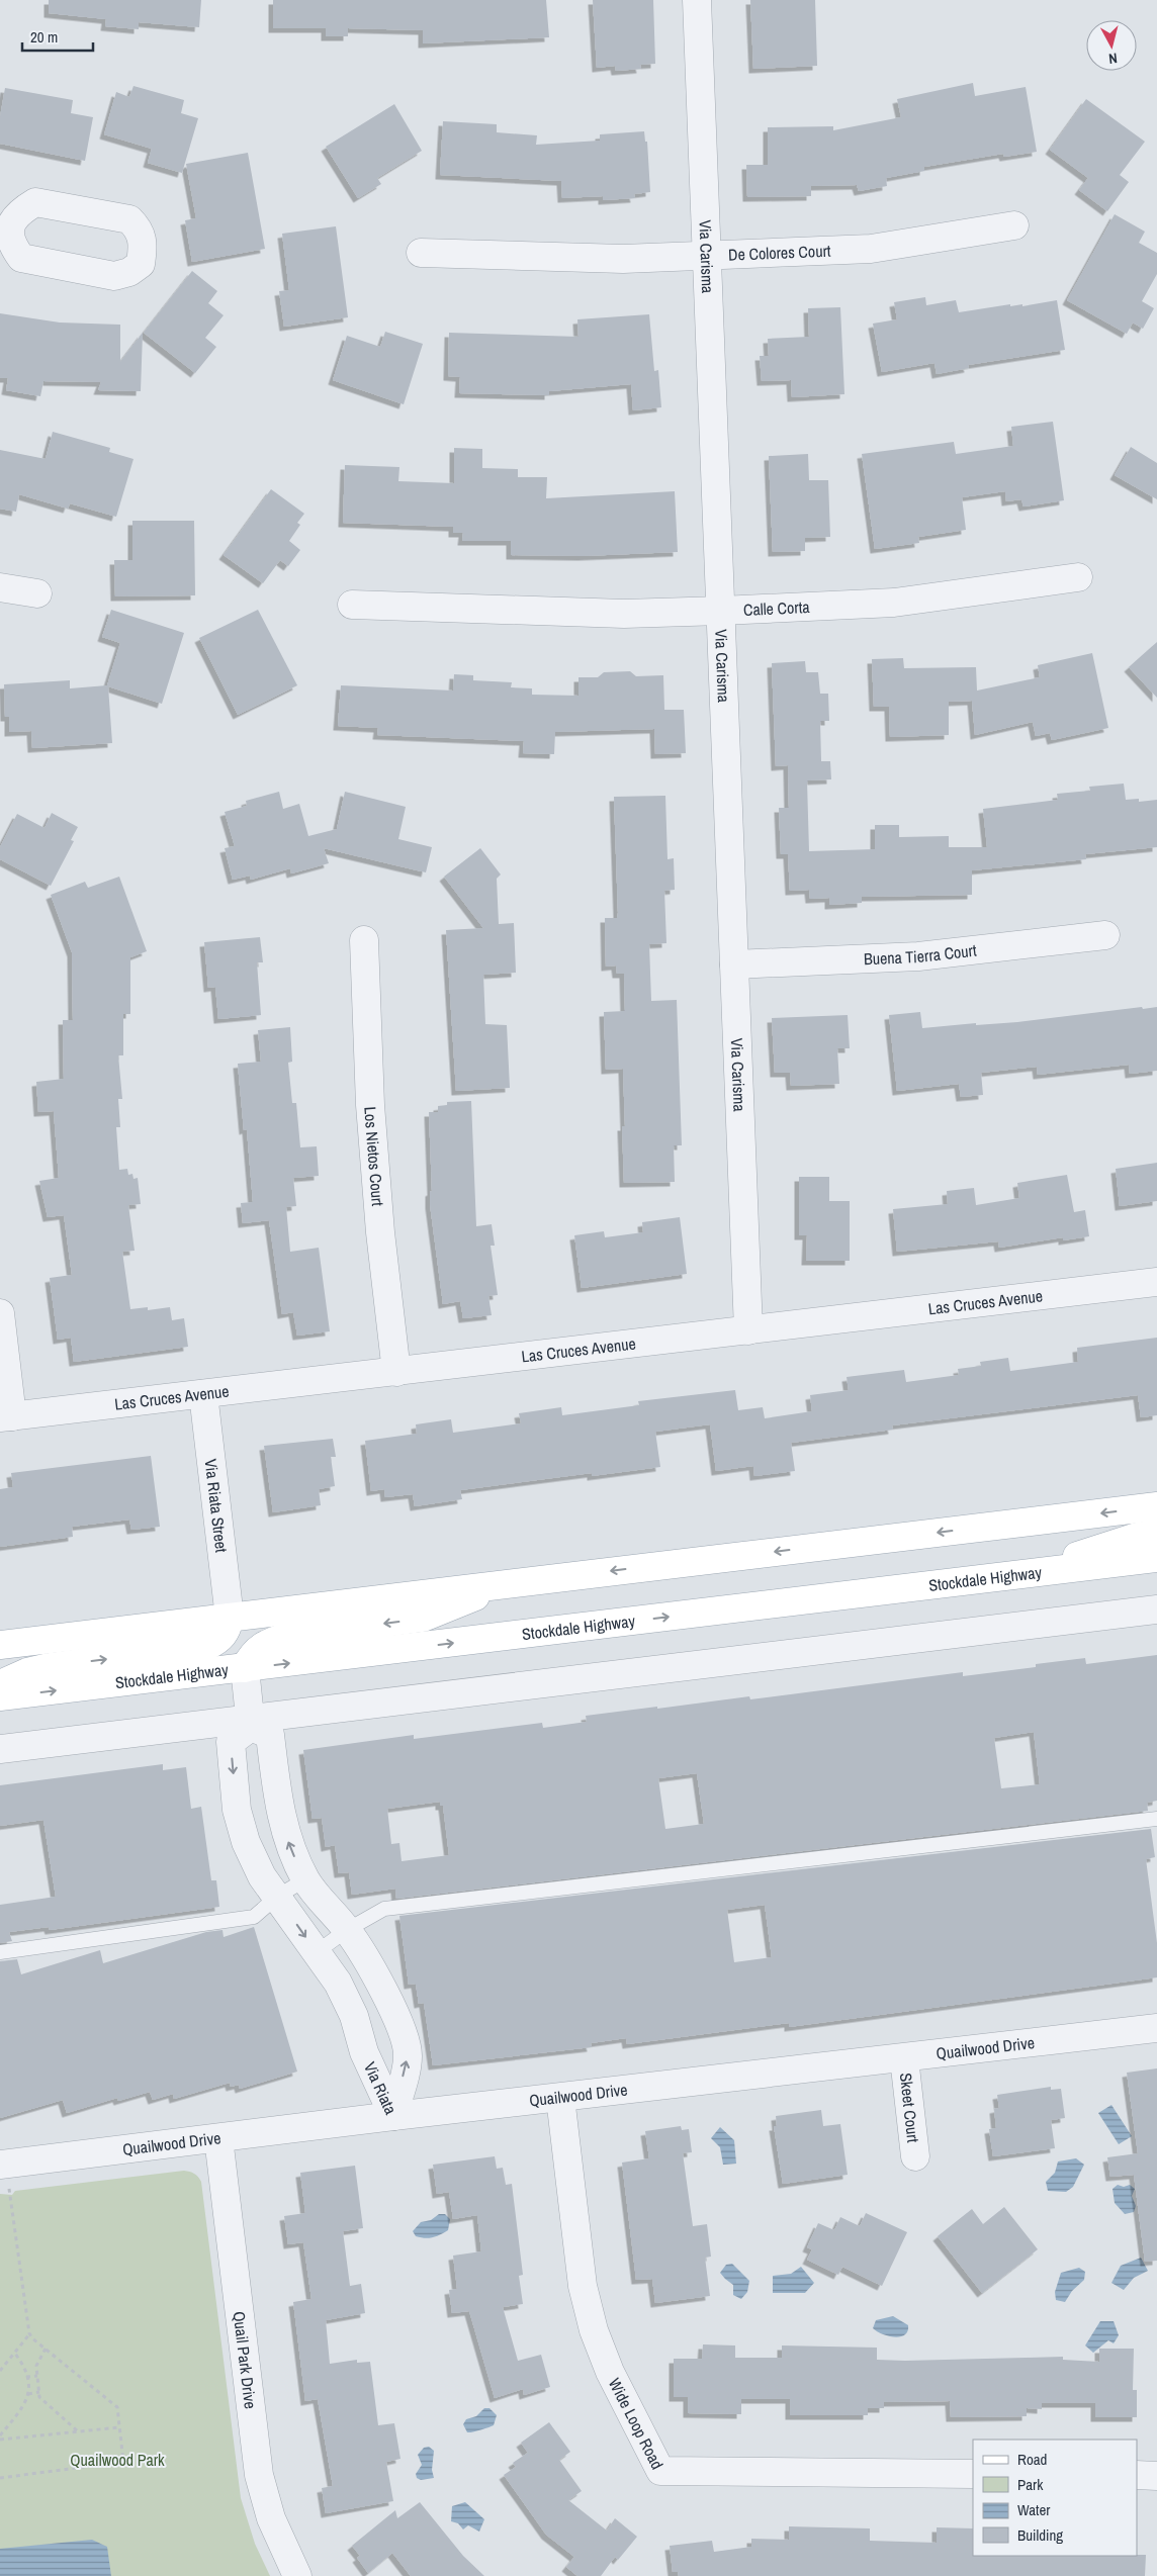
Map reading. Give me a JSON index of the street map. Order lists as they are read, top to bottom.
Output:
{
  "streets": {
    "main road": ["Stockdale Highway"],
    "street": [
      "De Colores Court",
      "Via Carisma",
      "Calle Corta",
      "Buena Tierra Court",
      "Los Nietos Court",
      "Las Cruces Avenue",
      "Via Riata Street",
      "Quailwood Drive",
      "Via Riata",
      "Skeet Court",
      "Quail Park Drive",
      "Wide Loop Road"
    ]
  },
  "crossings": [
    ["De Colores Court", "Via Carisma"],
    ["Via Carisma", "Calle Corta"],
    ["Via Carisma", "Buena Tierra Court"],
    ["Via Carisma", "Las Cruces Avenue"],
    ["Los Nietos Court", "Las Cruces Avenue"],
    ["Las Cruces Avenue", "Via Riata Street"],
    ["Quailwood Drive", "Via Riata"],
    ["Quailwood Drive", "Skeet Court"],
    ["Quailwood Drive", "Quail Park Drive"],
    ["Quailwood Drive", "Wide Loop Road"]
  ],
  "parks": ["Quailwood Park"],
  "legend": [
    "Road",
    "Park",
    "Water",
    "Building"
  ],
  "scale_bar": "20 m",
  "north": "bottom"
}
